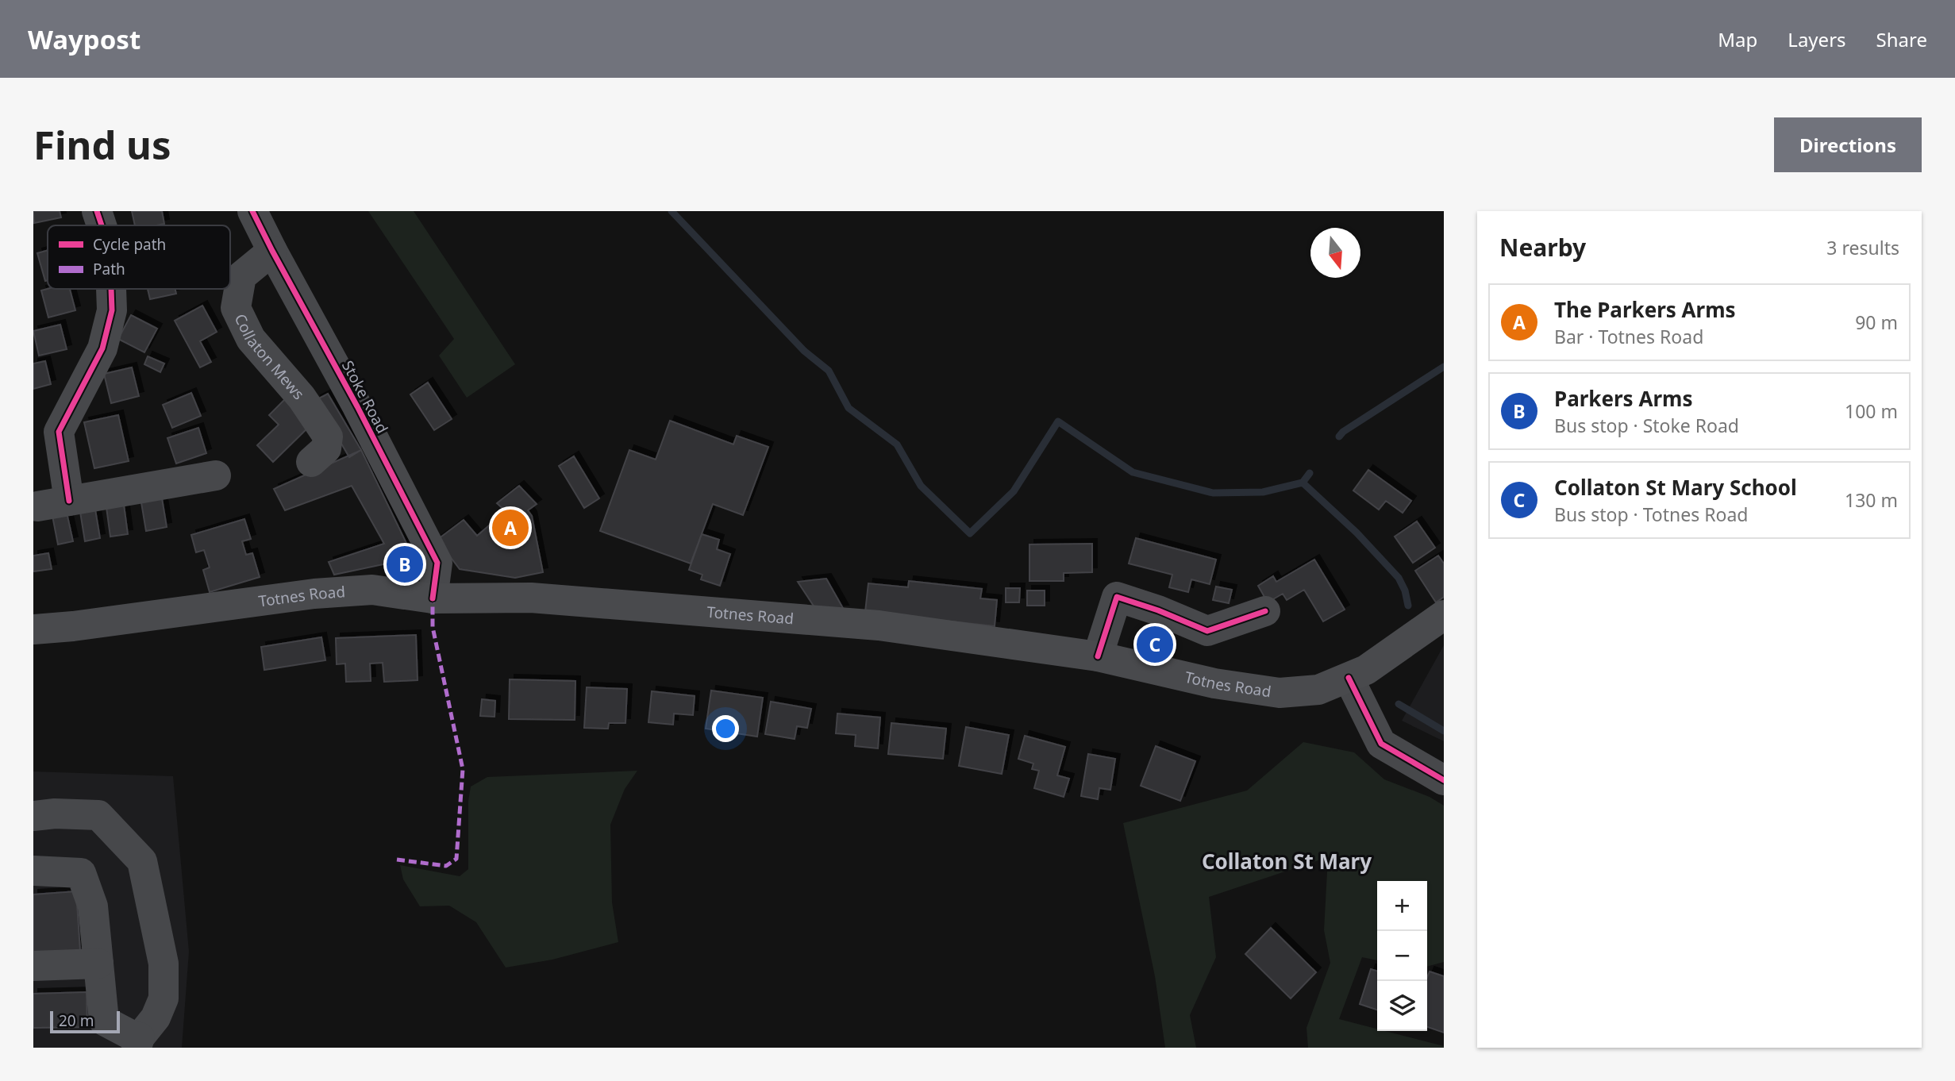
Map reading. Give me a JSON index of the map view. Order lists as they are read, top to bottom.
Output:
{
  "streets": {
    "highway": ["Totnes Road"],
    "street": ["Collaton Mews", "Stoke Road"]
  },
  "crossings": [
    ["Collaton Mews", "Stoke Road"],
    ["Stoke Road", "Totnes Road"]
  ],
  "districts": ["Collaton St Mary"],
  "legend": ["Cycle path", "Path"],
  "scale_bar": "20 m",
  "north": "bottom",
  "page": {
    "header": "Waypost",
    "nav": ["Map", "Layers", "Share"],
    "buttons": "Directions",
    "title": "Find us",
    "heading": ["Nearby", "3 results"],
    "list": [
      {
        "mark": "A",
        "name": "The Parkers Arms",
        "note": "Bar · Totnes Road",
        "value": "90 m"
      },
      {
        "mark": "B",
        "name": "Parkers Arms",
        "note": "Bus stop · Stoke Road",
        "value": "100 m"
      },
      {
        "mark": "C",
        "name": "Collaton St Mary School",
        "note": "Bus stop · Totnes Road",
        "value": "130 m"
      }
    ],
    "pins": ["A", "B", "C"],
    "map_buttons": ["+", "−"],
    "scale": "20 m"
  }
}
